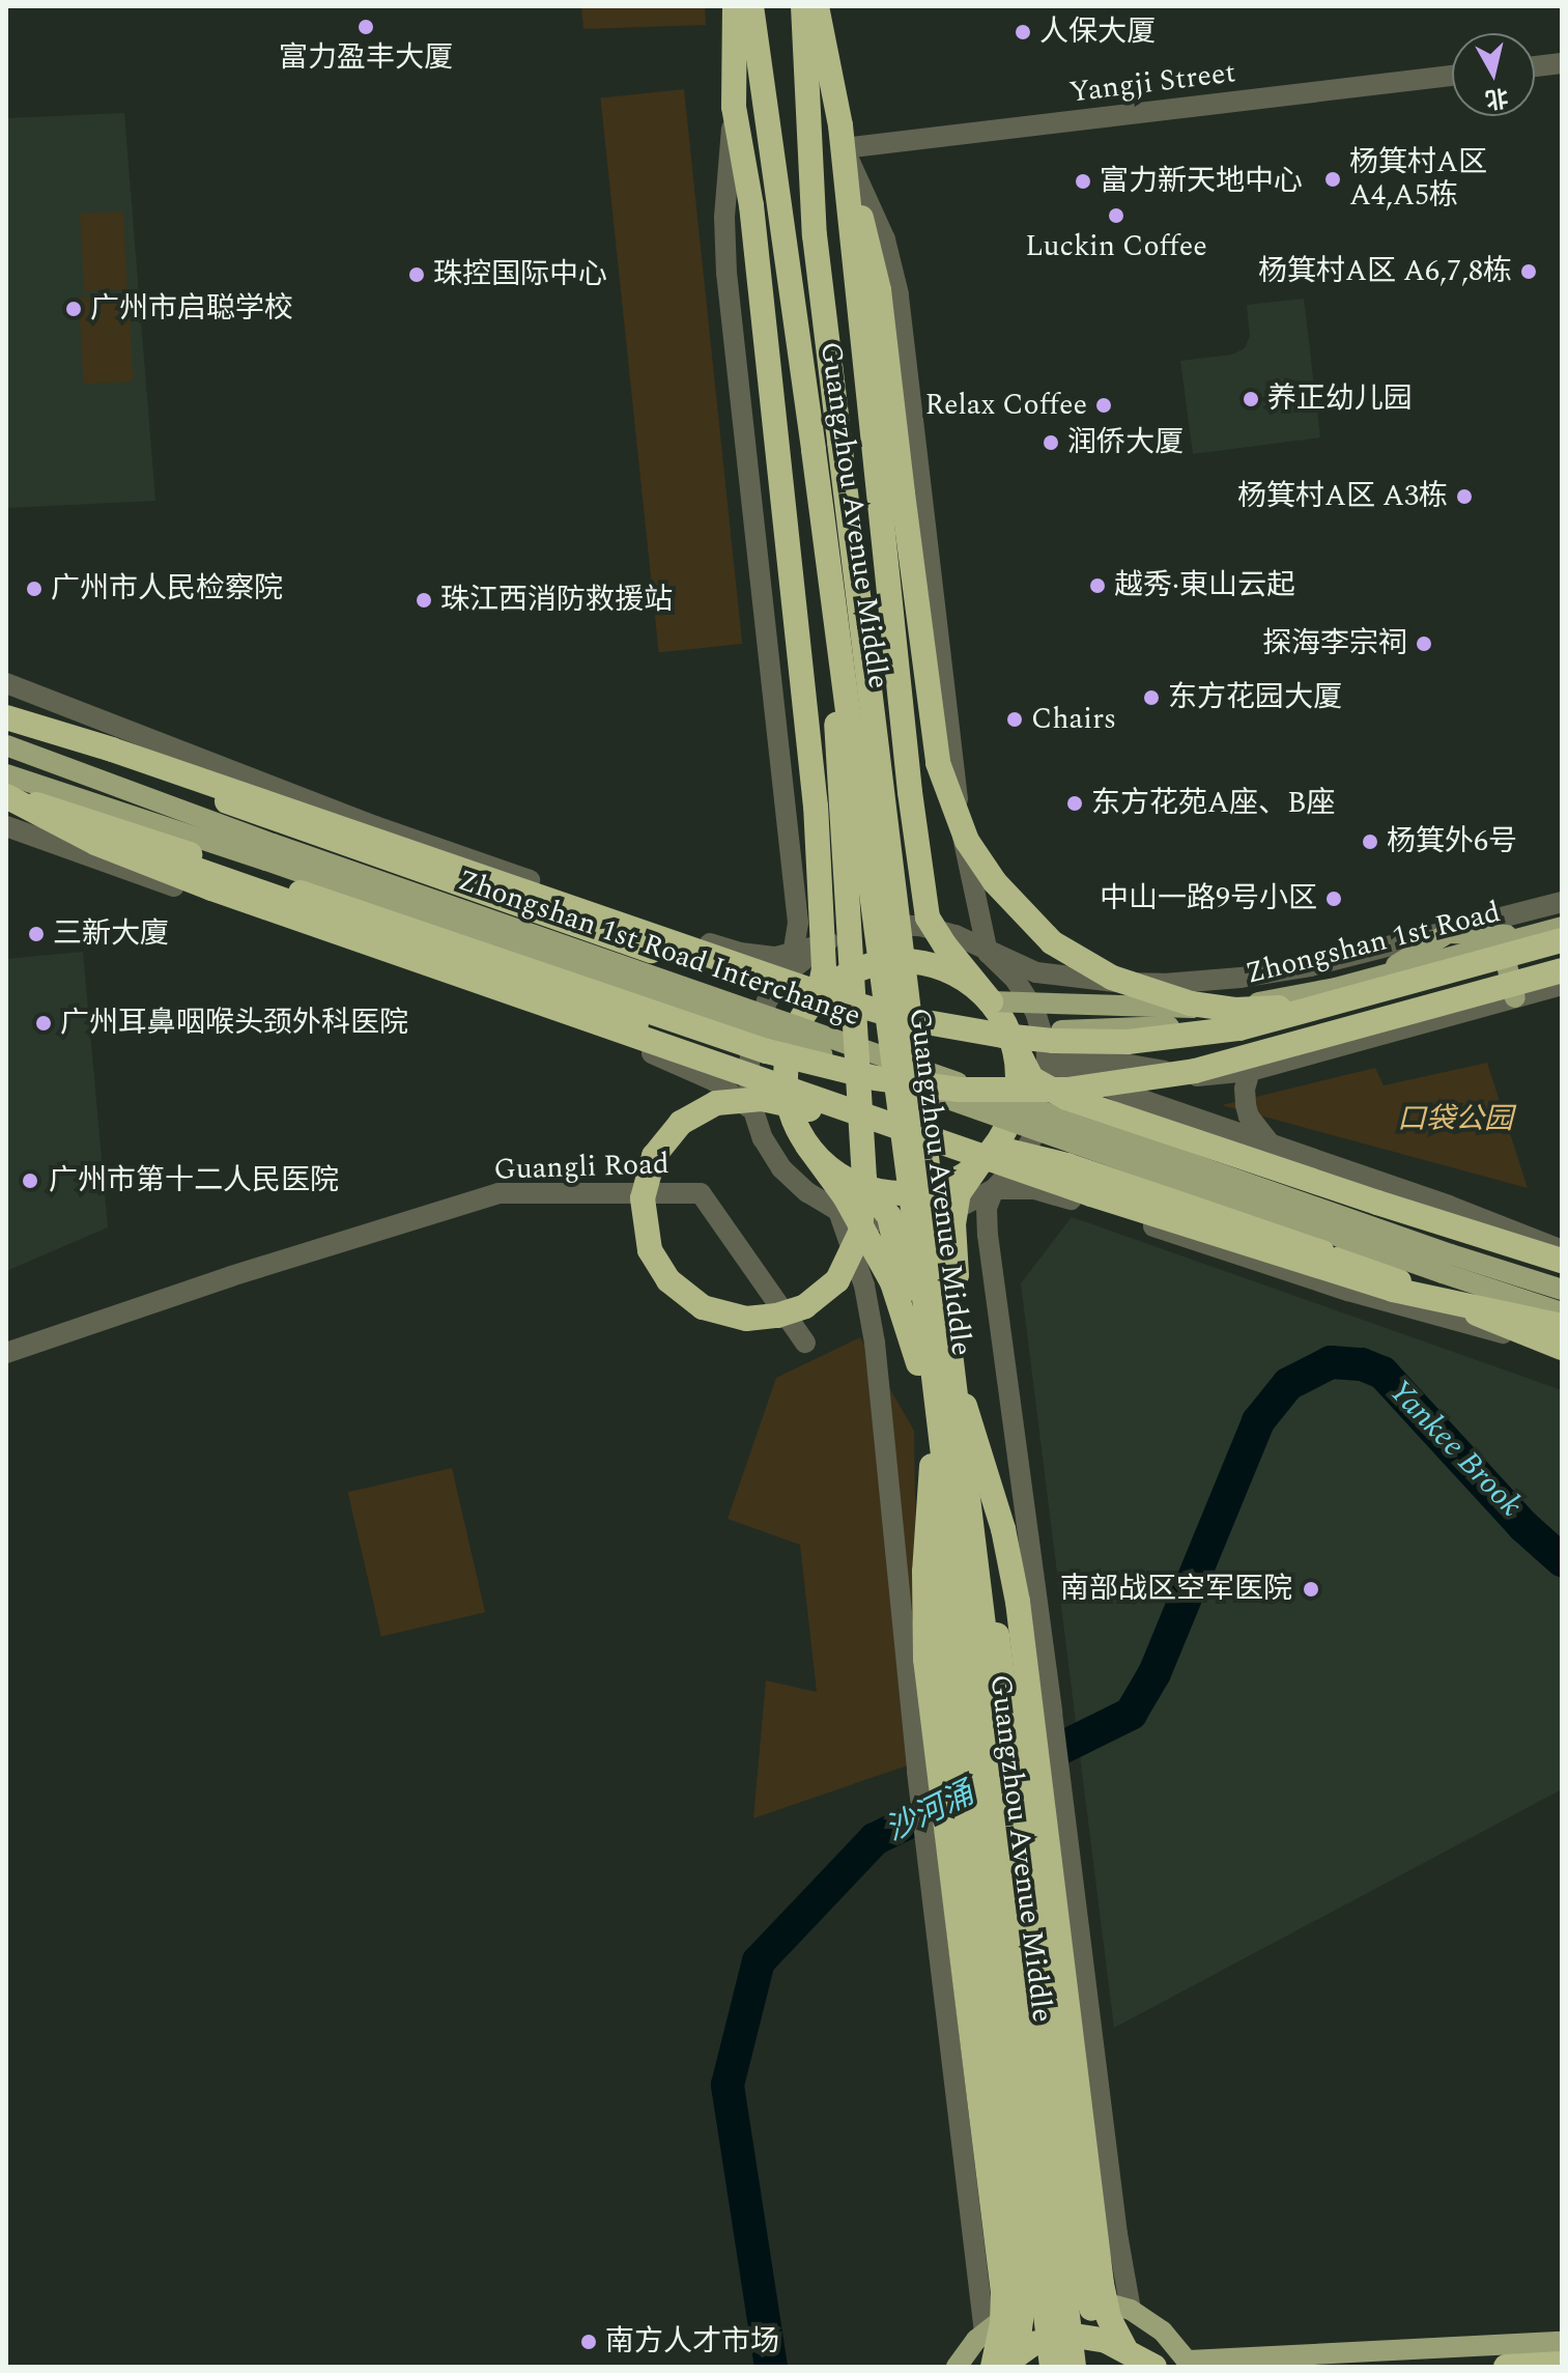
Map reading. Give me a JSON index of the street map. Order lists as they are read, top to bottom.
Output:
{
  "streets": {
    "highway": ["Guangzhou Avenue Middle"],
    "main road": ["Zhongshan 1st Road", "Zhongshan 1st Road Interchange"],
    "street": ["Yangji Street", "Guangli Road"]
  },
  "water": ["Yankee Brook", "沙河涌"],
  "parks": ["口袋公园"],
  "places": [
    "富力盈丰大厦",
    "人保大厦",
    "杨箕村A区 A4,A5栋",
    "富力新天地中心",
    "Luckin Coffee",
    "杨箕村A区 A6,7,8栋",
    "珠控国际中心",
    "广州市启聪学校",
    "养正幼儿园",
    "Relax Coffee",
    "润侨大厦",
    "杨箕村A区 A3栋",
    "越秀·東山云起",
    "广州市人民检察院",
    "珠江西消防救援站",
    "探海李宗祠",
    "东方花园大厦",
    "Chairs",
    "东方花苑A座、B座",
    "杨箕外6号",
    "中山一路9号小区",
    "三新大廈",
    "广州耳鼻咽喉头颈外科医院",
    "广州市第十二人民医院",
    "南部战区空军医院",
    "南方人才市场"
  ],
  "north": "bottom"
}
